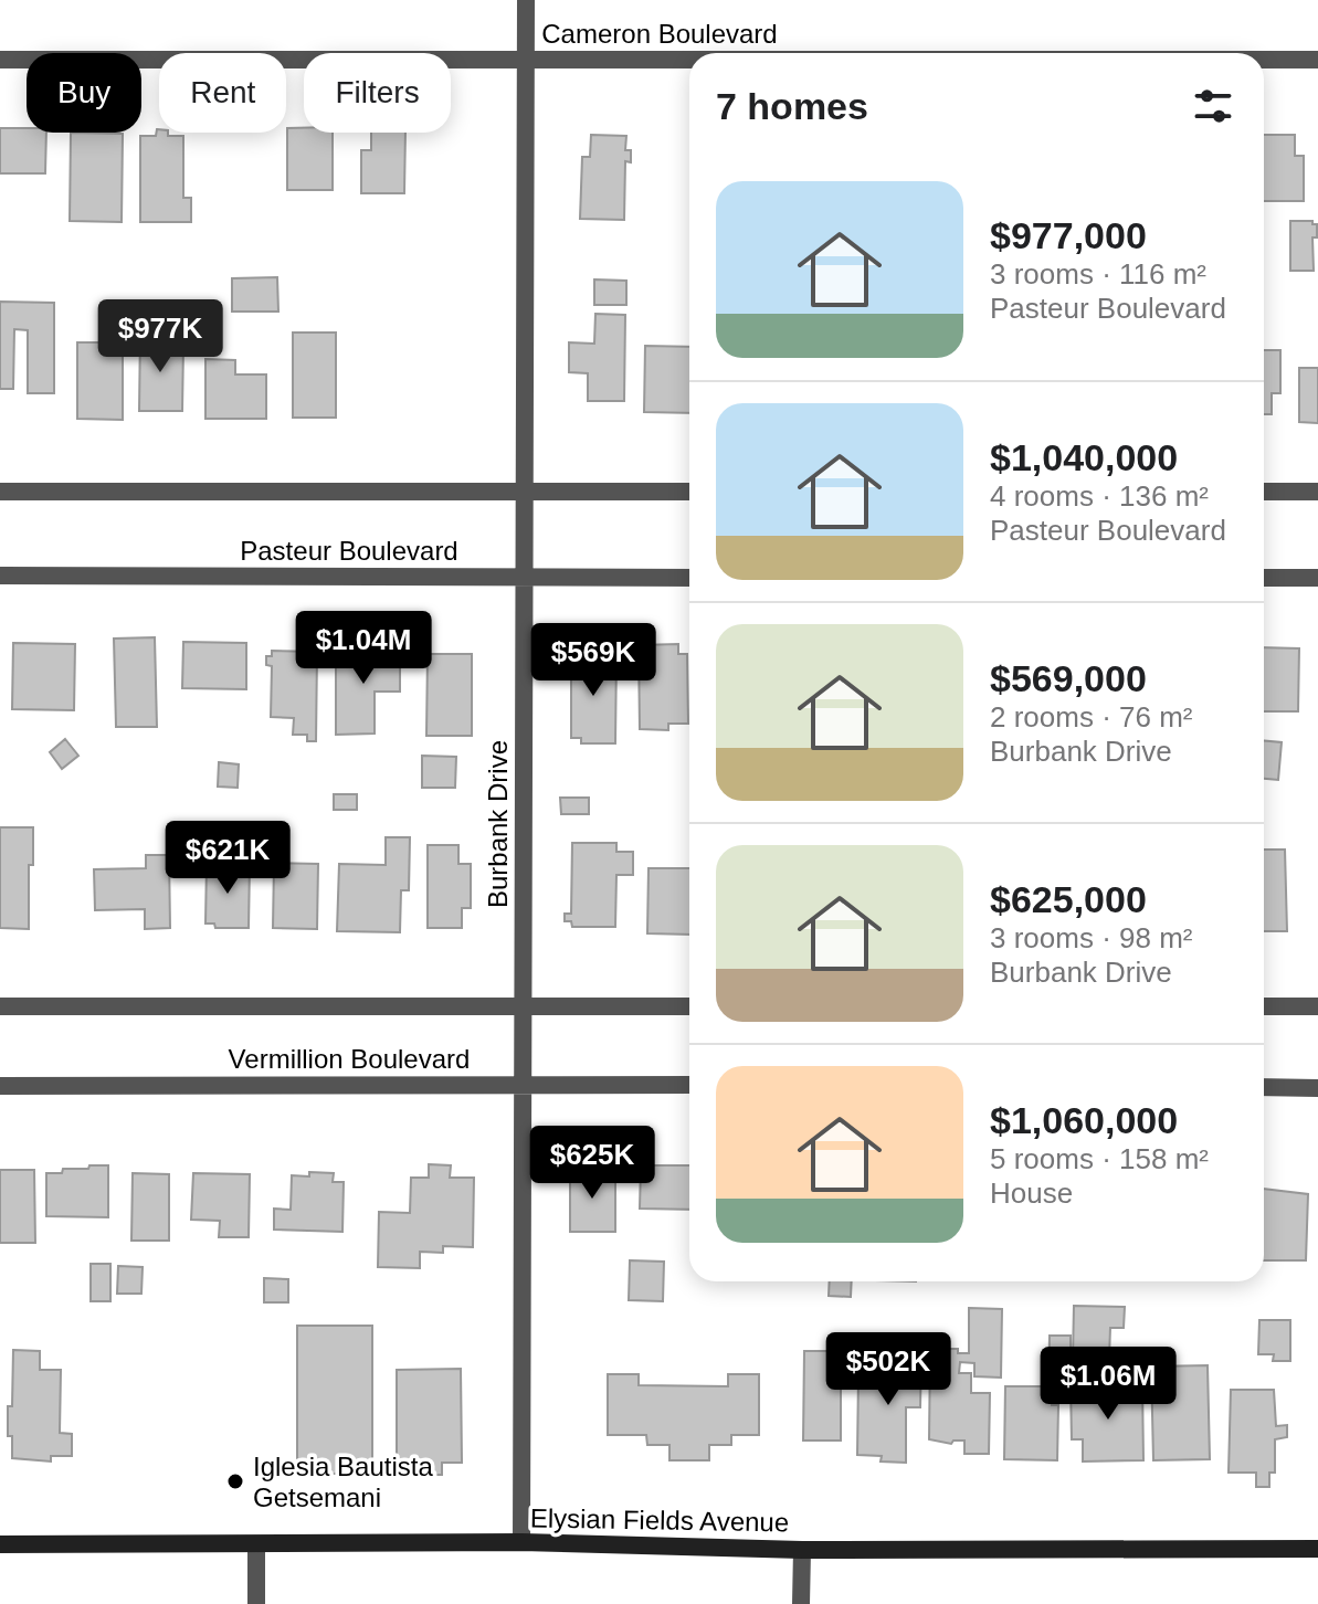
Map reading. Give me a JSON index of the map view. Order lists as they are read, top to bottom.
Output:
{
  "streets": {
    "main road": ["Elysian Fields Avenue"],
    "street": [
      "Cameron Boulevard",
      "Pasteur Boulevard",
      "Burbank Drive",
      "Vermillion Boulevard"
    ]
  },
  "crossings": [
    ["Cameron Boulevard", "Burbank Drive"],
    ["Pasteur Boulevard", "Burbank Drive"],
    ["Burbank Drive", "Vermillion Boulevard"],
    ["Burbank Drive", "Elysian Fields Avenue"]
  ],
  "places": ["Iglesia Bautista Getsemani"],
  "page": {
    "chip": ["Buy", "Rent", "Filters"],
    "heading": "7 homes",
    "list": [
      {
        "name": "$977,000",
        "note": "3 rooms · 116 m² · Pasteur Boulevard"
      },
      {
        "name": "$1,040,000",
        "note": "4 rooms · 136 m² · Pasteur Boulevard"
      },
      {
        "name": "$569,000",
        "note": "2 rooms · 76 m² · Burbank Drive"
      },
      {
        "name": "$625,000",
        "note": "3 rooms · 98 m² · Burbank Drive"
      },
      {
        "name": "$1,060,000",
        "note": "5 rooms · 158 m² · House"
      }
    ],
    "price": [
      "$977K",
      "$1.04M",
      "$569K",
      "$621K",
      "$625K",
      "$502K",
      "$1.06M"
    ]
  }
}
